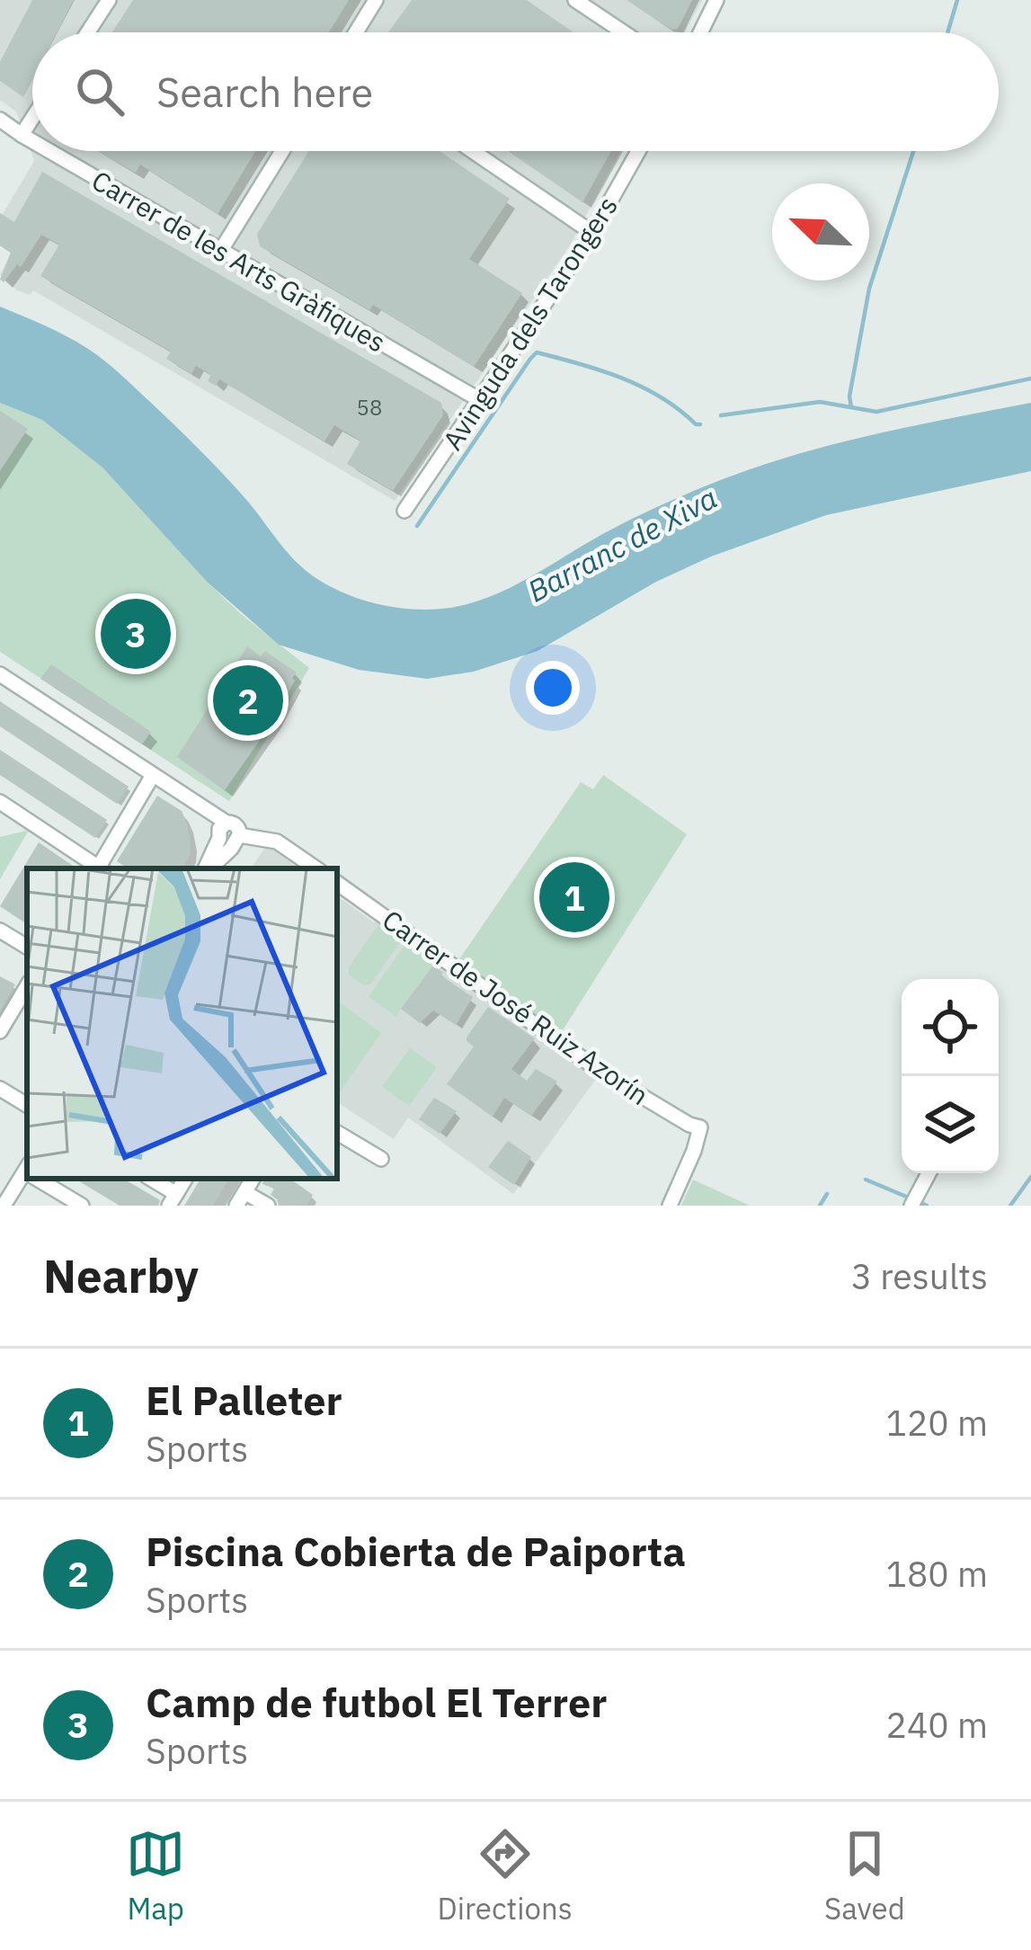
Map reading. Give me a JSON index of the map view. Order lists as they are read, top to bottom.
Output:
{
  "streets": {
    "street": ["Carrer de les Arts Gràfiques", "Avinguda dels Tarongers", "Carrer de José Ruiz Azorín"]
  },
  "crossings": [
    ["Carrer de les Arts Gràfiques", "Avinguda dels Tarongers"]
  ],
  "water": ["Barranc de Xiva"],
  "house_numbers": ["58"],
  "north": "top left",
  "page": {
    "search": "Search here",
    "pins": ["3", "2", "1"],
    "heading": ["Nearby", "3 results"],
    "list": [
      {
        "mark": "1",
        "name": "El Palleter",
        "note": "Sports",
        "value": "120 m"
      },
      {
        "mark": "2",
        "name": "Piscina Cobierta de Paiporta",
        "note": "Sports",
        "value": "180 m"
      },
      {
        "mark": "3",
        "name": "Camp de futbol El Terrer",
        "note": "Sports",
        "value": "240 m"
      }
    ],
    "nav": ["Map", "Directions", "Saved"]
  }
}
